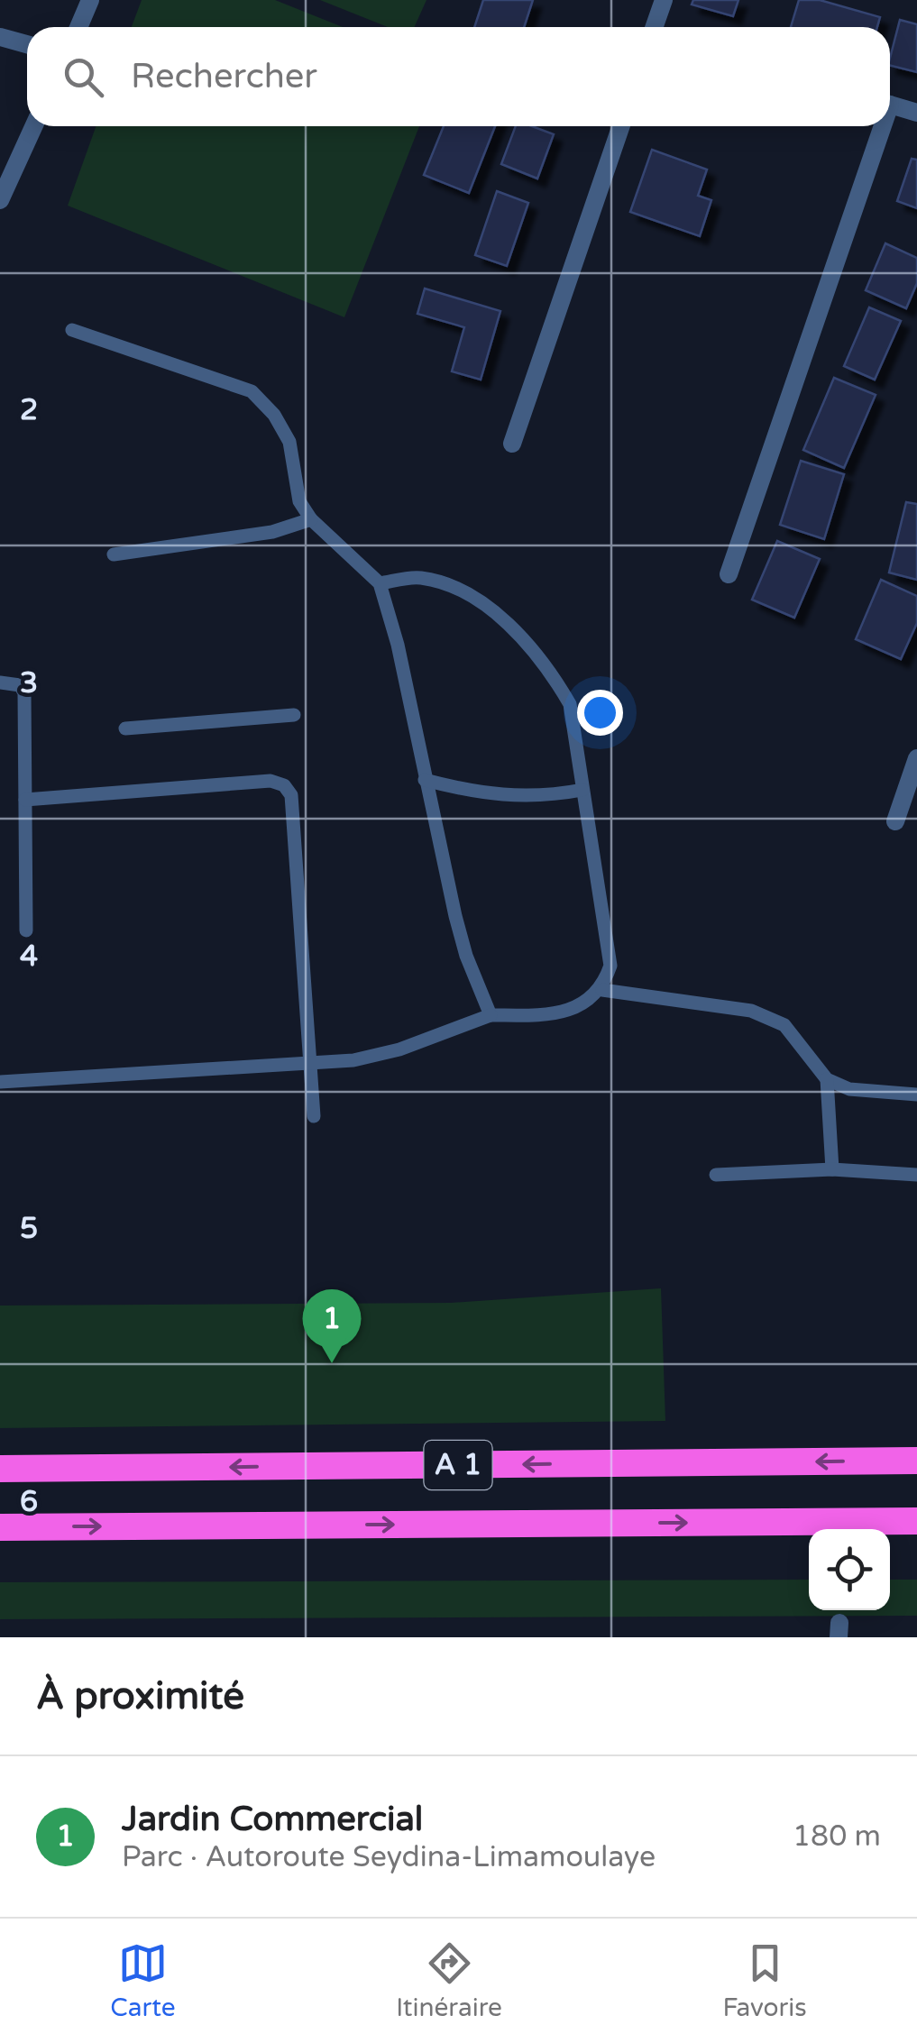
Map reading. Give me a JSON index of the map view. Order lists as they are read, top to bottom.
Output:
{
  "streets": {
    "highway": ["A 1"]
  },
  "page": {
    "search": "Rechercher",
    "pins": "1",
    "heading": "À proximité",
    "list": [
      {
        "mark": "1",
        "name": "Jardin Commercial",
        "note": "Parc · Autoroute Seydina-Limamoulaye",
        "value": "180 m"
      }
    ],
    "nav": ["Carte", "Itinéraire", "Favoris"]
  },
  "grid": {
    "rows": [
      "2",
      "3",
      "4",
      "5",
      "6"
    ]
  }
}
